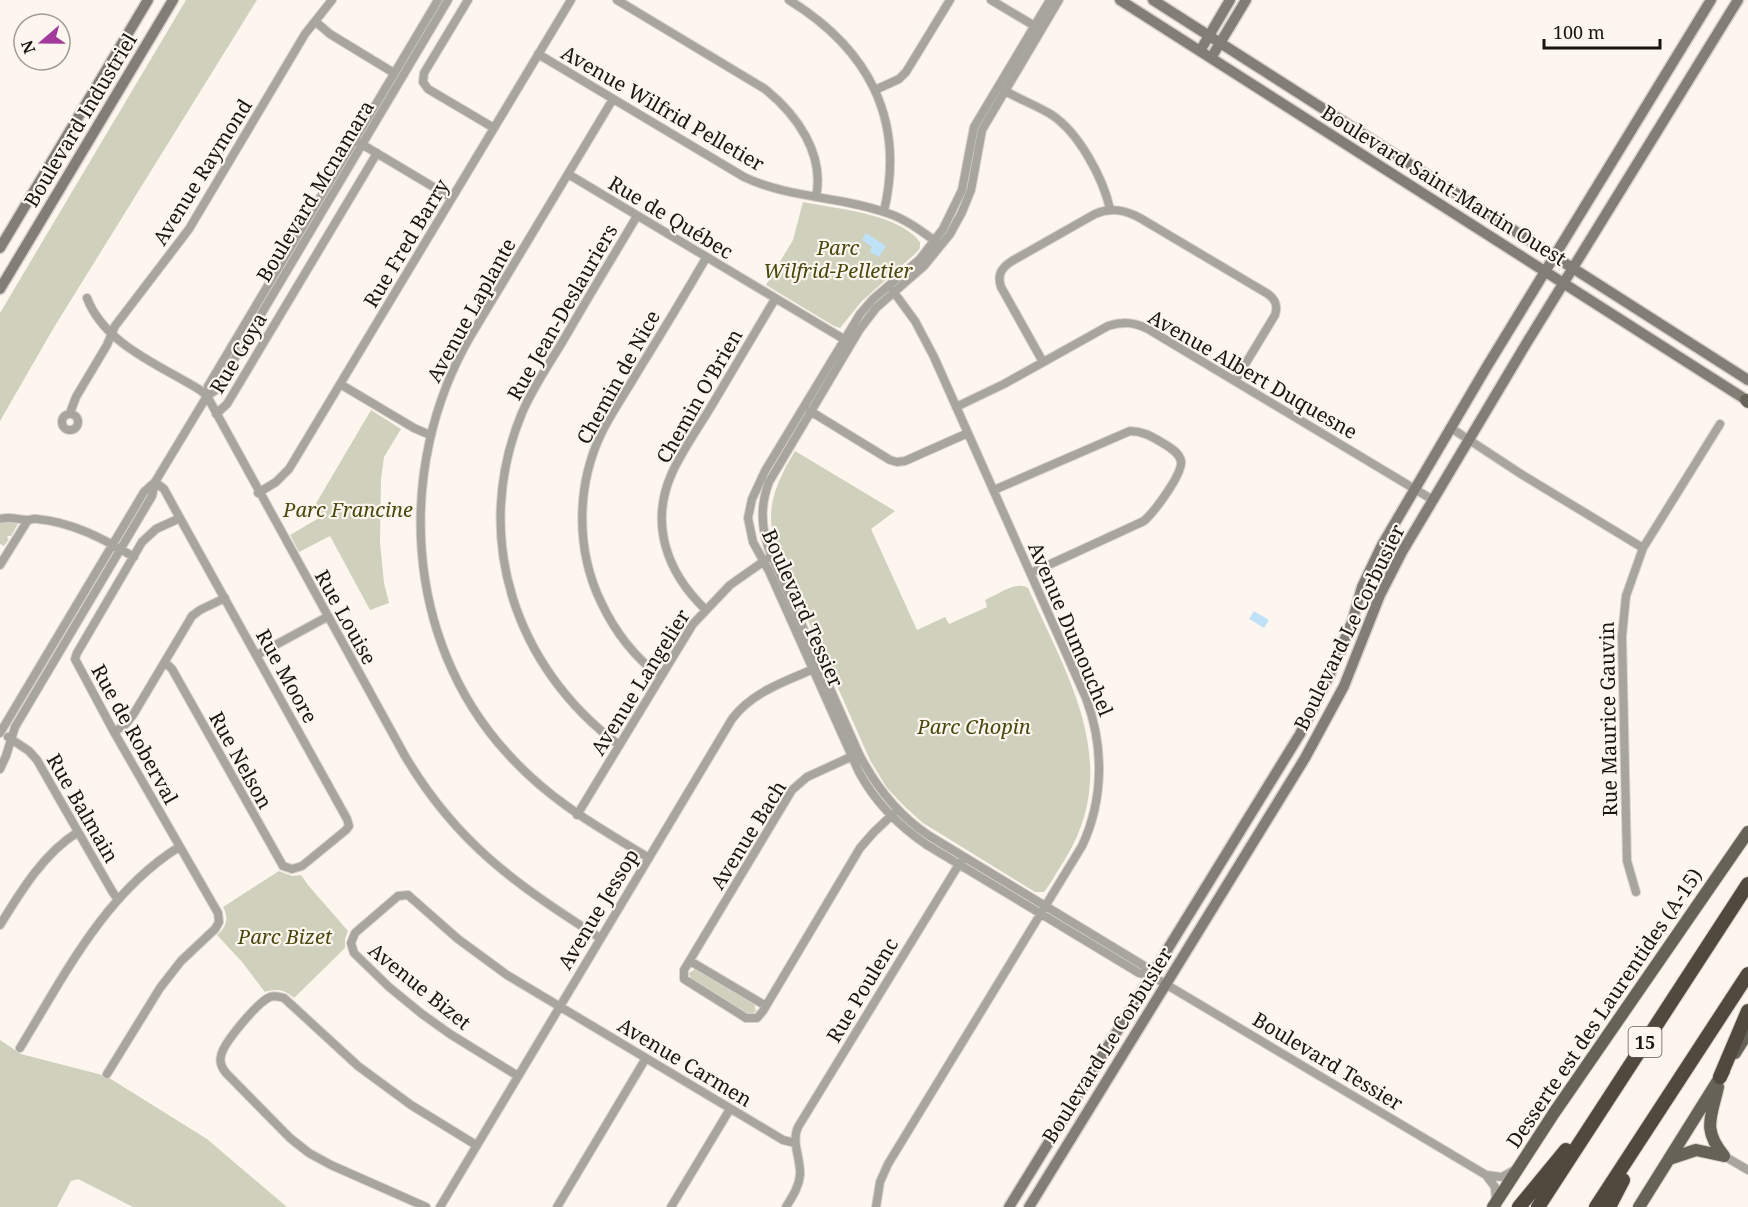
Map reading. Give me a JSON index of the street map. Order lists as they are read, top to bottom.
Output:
{
  "streets": {
    "highway": ["15"],
    "main road": ["Desserte est des Laurentides (A-15)"],
    "street": [
      "Avenue Wilfrid Pelletier",
      "Boulevard Industriel",
      "Avenue Raymond",
      "Boulevard Saint-Martin Ouest",
      "Boulevard Mcnamara",
      "Rue de Québec",
      "Rue Fred Barry",
      "Avenue Laplante",
      "Rue Jean-Deslauriers",
      "Rue Goya",
      "Avenue Albert Duquesne",
      "Chemin de Nice",
      "Chemin O'Brien",
      "Boulevard Tessier",
      "Rue Louise",
      "Boulevard Le Corbusier",
      "Avenue Dumouchel",
      "Rue Moore",
      "Avenue Langelier",
      "Rue Maurice Gauvin",
      "Rue de Roberval",
      "Rue Nelson",
      "Rue Balmain",
      "Avenue Bach",
      "Avenue Jessop",
      "Avenue Bizet",
      "Rue Poulenc",
      "Avenue Carmen"
    ]
  },
  "crossings": [
    ["Avenue Wilfrid Pelletier", "Rue Fred Barry"],
    ["Avenue Wilfrid Pelletier", "Avenue Laplante"],
    ["Avenue Wilfrid Pelletier", "Boulevard Tessier"],
    ["Avenue Raymond", "Rue Louise"],
    ["Boulevard Saint-Martin Ouest", "Boulevard Le Corbusier"],
    ["Boulevard Mcnamara", "Rue Louise"],
    ["Boulevard Mcnamara", "Rue Moore"],
    ["Boulevard Mcnamara", "Rue Balmain"],
    ["Rue de Québec", "Avenue Laplante"],
    ["Rue de Québec", "Rue Jean-Deslauriers"],
    ["Rue de Québec", "Chemin de Nice"],
    ["Rue de Québec", "Chemin O'Brien"],
    ["Rue de Québec", "Boulevard Tessier"],
    ["Rue Fred Barry", "Rue Louise"],
    ["Avenue Laplante", "Avenue Langelier"],
    ["Avenue Laplante", "Avenue Jessop"],
    ["Rue Jean-Deslauriers", "Avenue Langelier"],
    ["Rue Goya", "Rue Louise"],
    ["Avenue Albert Duquesne", "Boulevard Le Corbusier"],
    ["Avenue Albert Duquesne", "Avenue Dumouchel"],
    ["Chemin de Nice", "Avenue Langelier"],
    ["Chemin O'Brien", "Avenue Langelier"],
    ["Boulevard Tessier", "Boulevard Le Corbusier"],
    ["Boulevard Tessier", "Avenue Dumouchel"],
    ["Boulevard Tessier", "Avenue Langelier"],
    ["Boulevard Tessier", "Avenue Bach"],
    ["Boulevard Tessier", "Avenue Jessop"],
    ["Boulevard Tessier", "Rue Poulenc"],
    ["Rue Louise", "Avenue Jessop"],
    ["Rue Moore", "Rue de Roberval"],
    ["Rue Moore", "Rue Nelson"],
    ["Avenue Jessop", "Avenue Bizet"],
    ["Avenue Jessop", "Avenue Carmen"],
    ["Avenue Bizet", "Avenue Carmen"],
    ["Rue Poulenc", "Avenue Carmen"]
  ],
  "parks": [
    "Parc Wilfrid-Pelletier",
    "Parc Francine",
    "Parc Chopin",
    "Parc Bizet"
  ],
  "scale_bar": "100 m",
  "north": "left"
}
